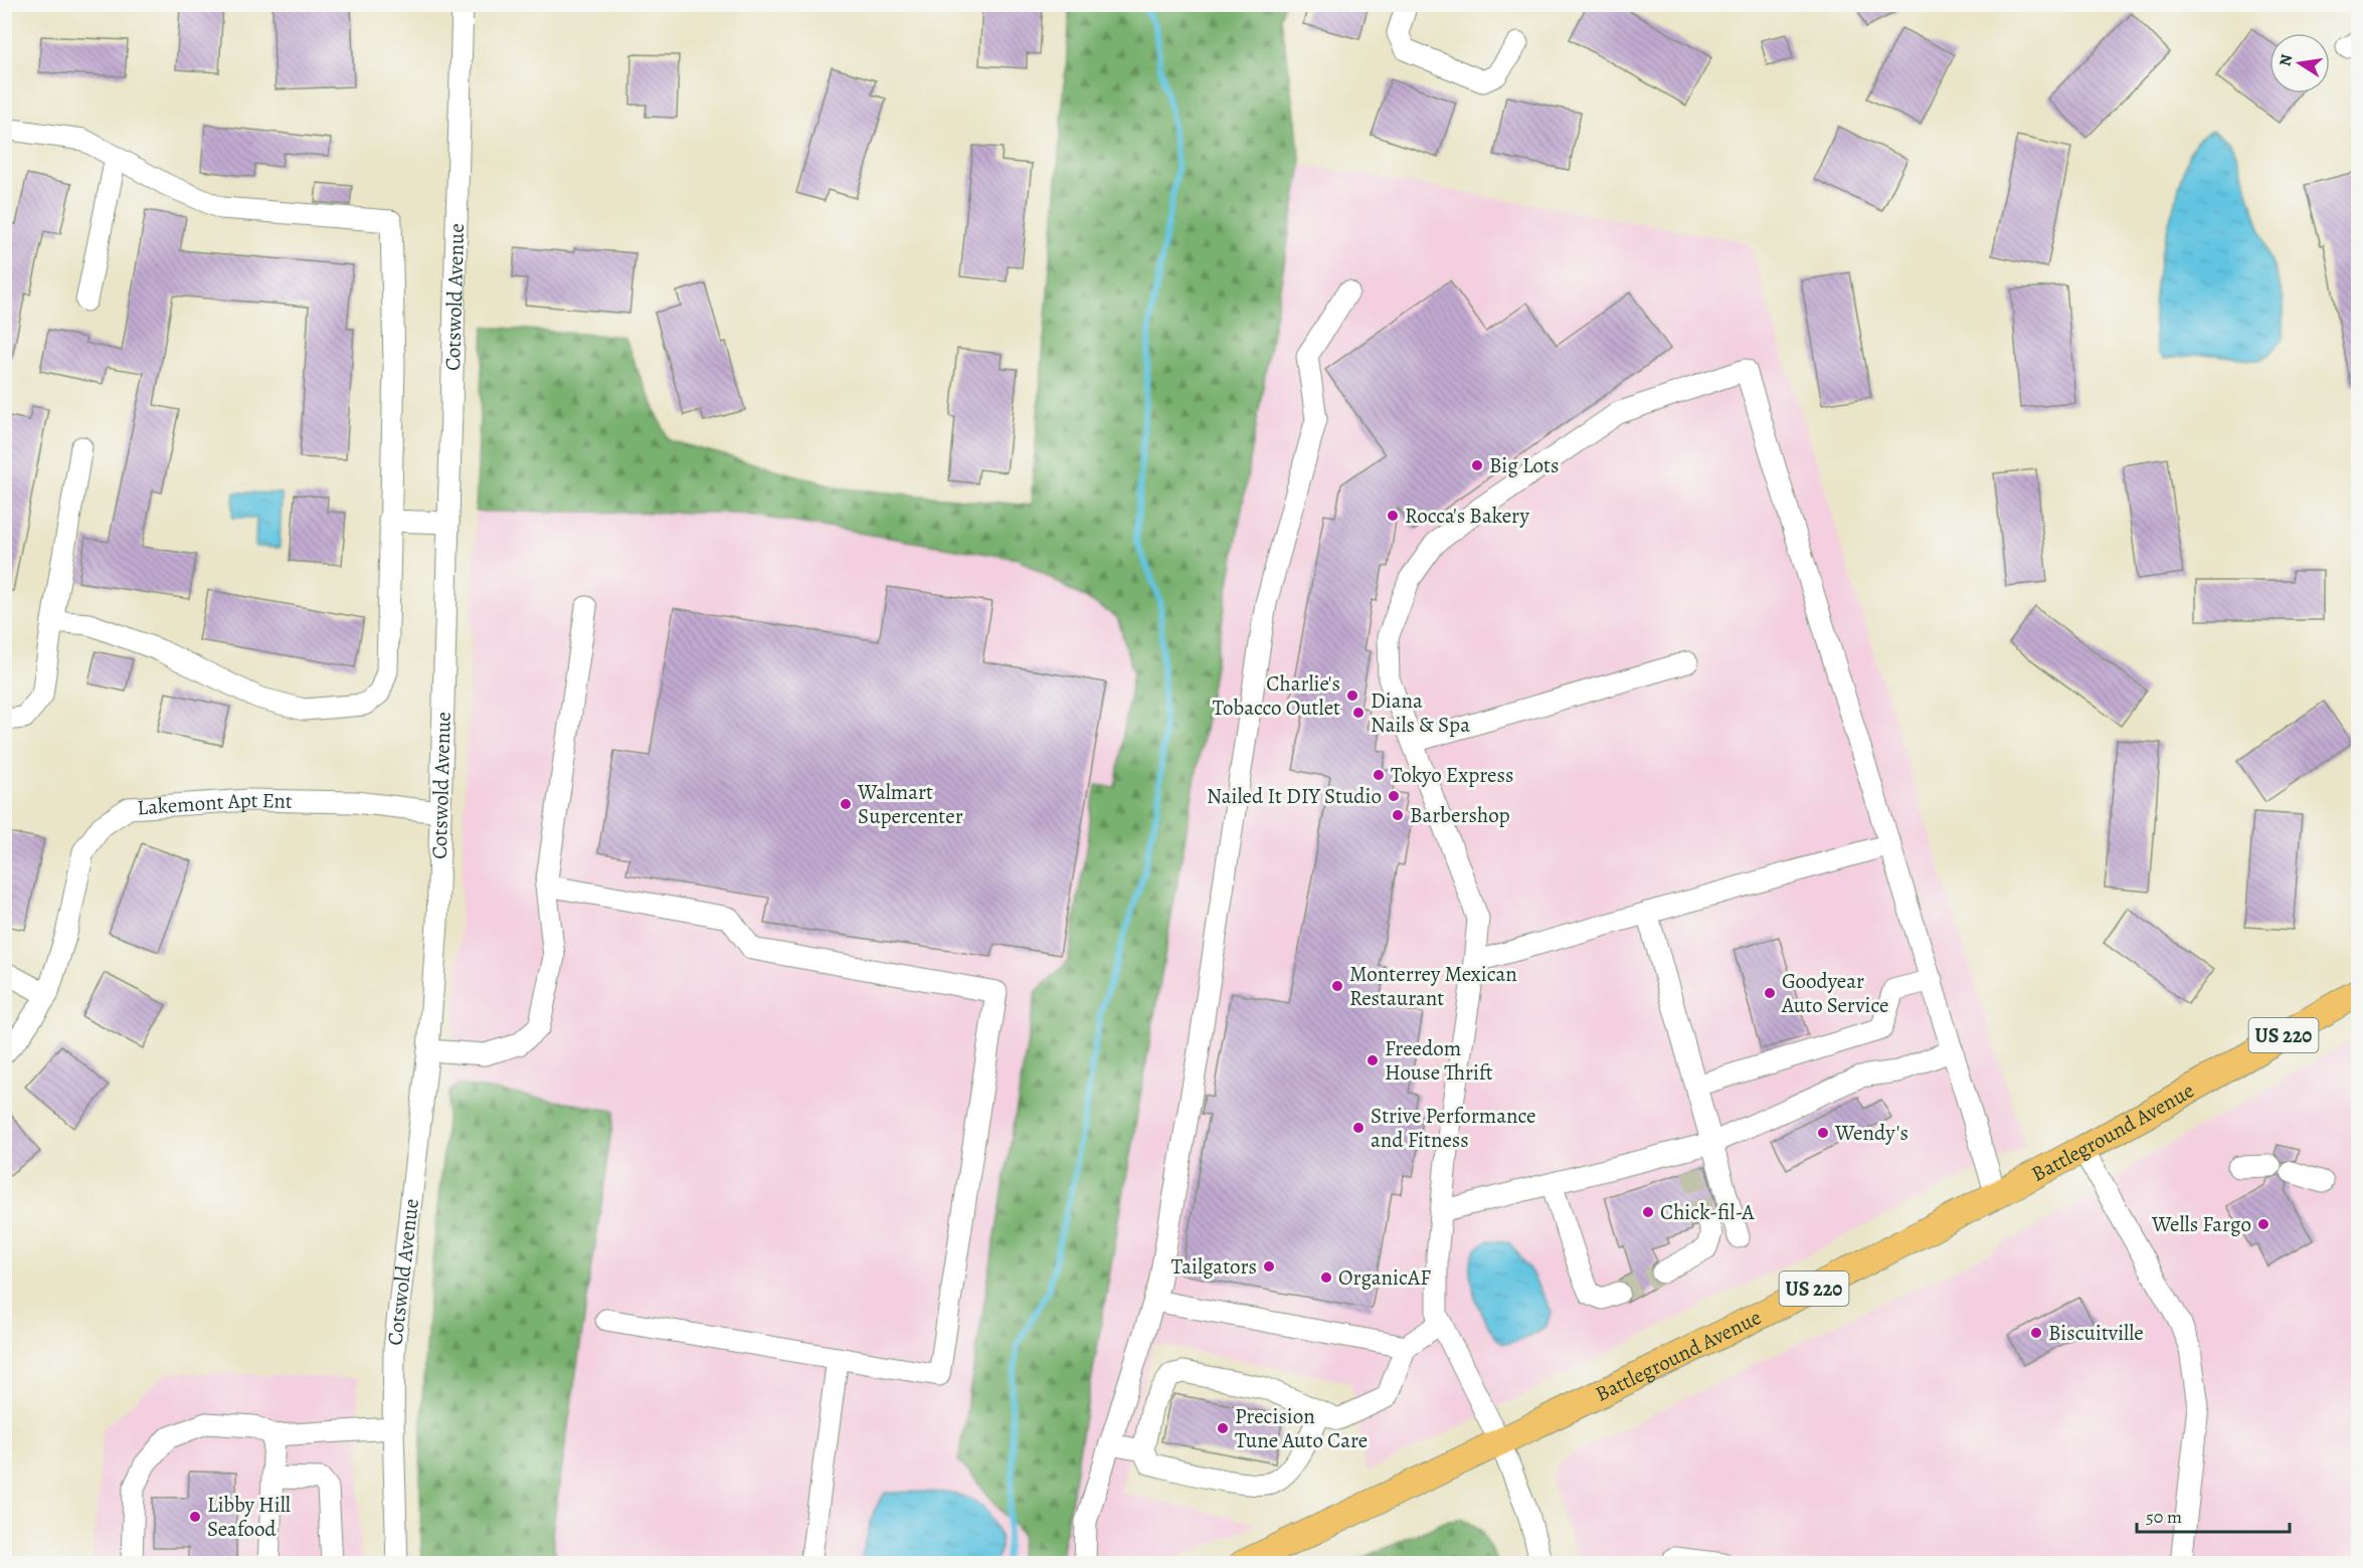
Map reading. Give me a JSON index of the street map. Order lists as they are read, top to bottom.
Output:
{
  "streets": {
    "main road": ["US 220", "Battleground Avenue"],
    "street": ["Cotswold Avenue", "Lakemont Apt Ent"]
  },
  "crossings": [
    ["Cotswold Avenue", "Lakemont Apt Ent"]
  ],
  "places": [
    "Big Lots",
    "Rocca's Bakery",
    "Charlie's Tobacco Outlet",
    "Diana Nails & Spa",
    "Tokyo Express",
    "Nailed It DIY Studio",
    "Walmart Supercenter",
    "Barbershop",
    "Monterrey Mexican Restaurant",
    "Goodyear Auto Service",
    "Freedom House Thrift",
    "Strive Performance and Fitness",
    "Wendy's",
    "Chick-fil-A",
    "Wells Fargo",
    "Tailgators",
    "OrganicAF",
    "Biscuitville",
    "Precision Tune Auto Care",
    "Libby Hill Seafood"
  ],
  "scale_bar": "50 m",
  "north": "left"
}
